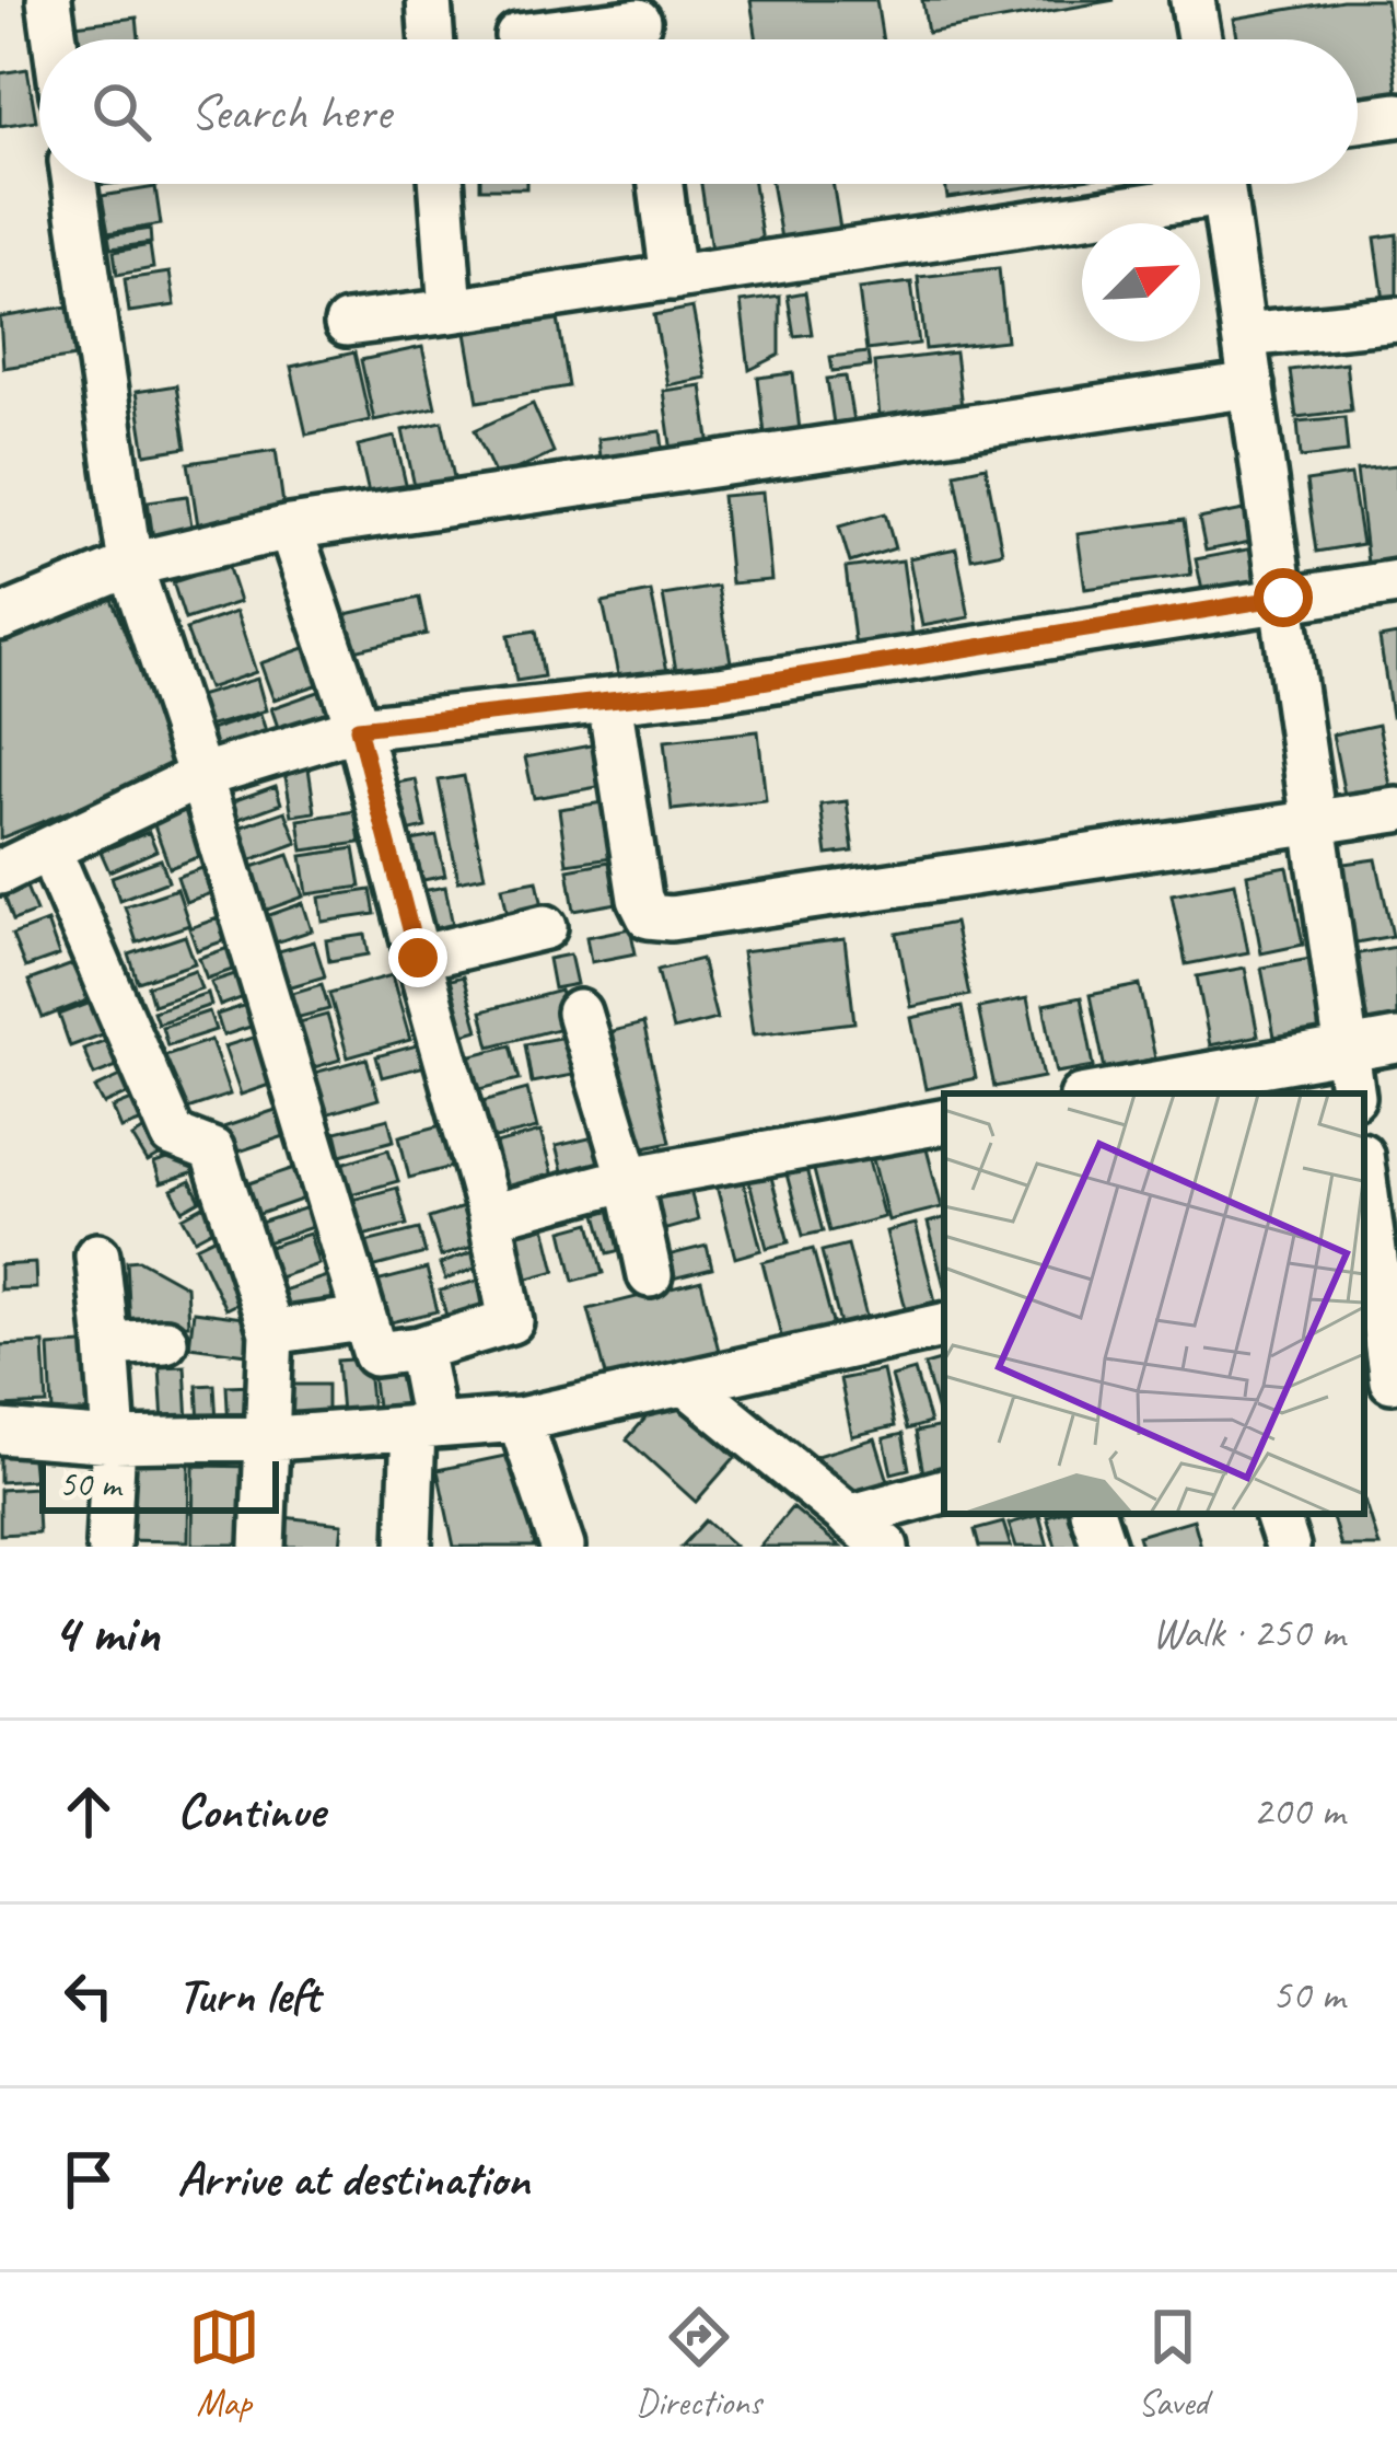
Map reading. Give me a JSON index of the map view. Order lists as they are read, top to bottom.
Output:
{
  "scale_bar": "50 m",
  "north": "top right",
  "page": {
    "search": "Search here",
    "scale": "50 m",
    "heading": ["4 min", "Walk · 250 m"],
    "list": [
      ["Continue", "200 m"],
      ["Turn left", "50 m"],
      "Arrive at destination"
    ],
    "nav": ["Map", "Directions", "Saved"]
  }
}
